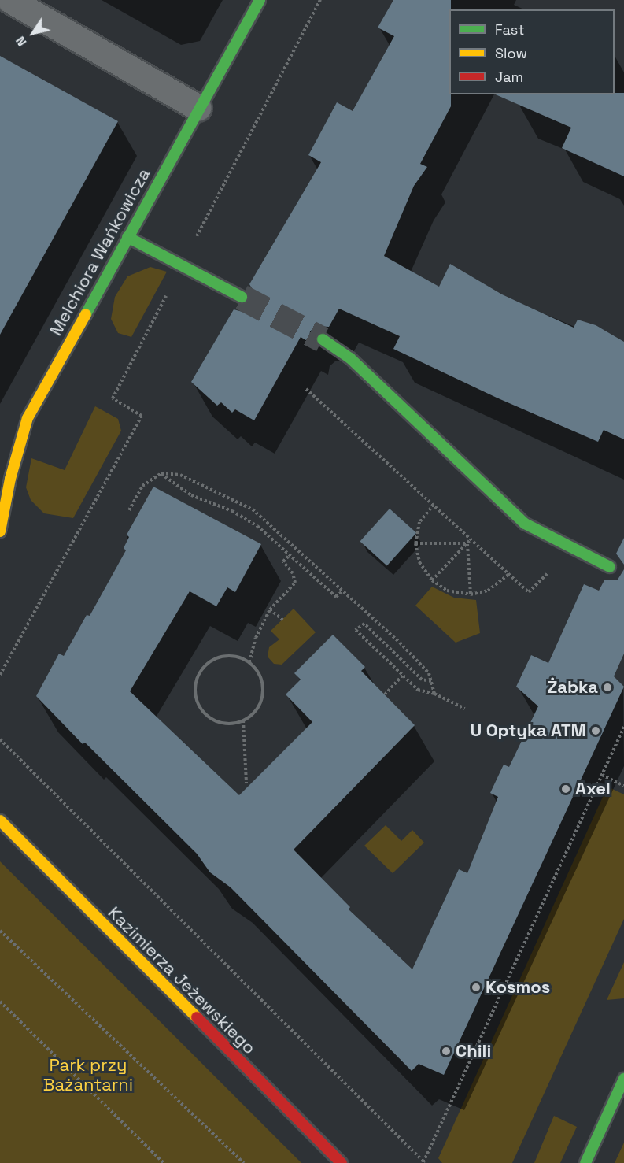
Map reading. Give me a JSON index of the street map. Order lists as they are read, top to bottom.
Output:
{
  "streets": {
    "street": ["Melchiora Wańkowicza", "Kazimierza Jeżewskiego"]
  },
  "parks": ["Park przy Bażantarni"],
  "places": [
    "Żabka",
    "U Optyka ATM",
    "Axel",
    "Kosmos",
    "Chili"
  ],
  "legend": ["Fast", "Slow", "Jam"],
  "north": "bottom left"
}
